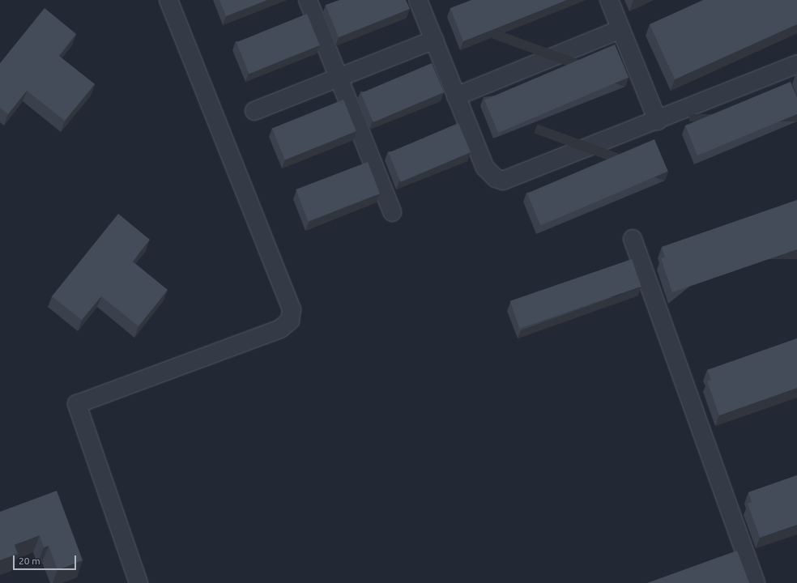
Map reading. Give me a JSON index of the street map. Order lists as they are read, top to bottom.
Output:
{
  "scale_bar": "20 m"
}
